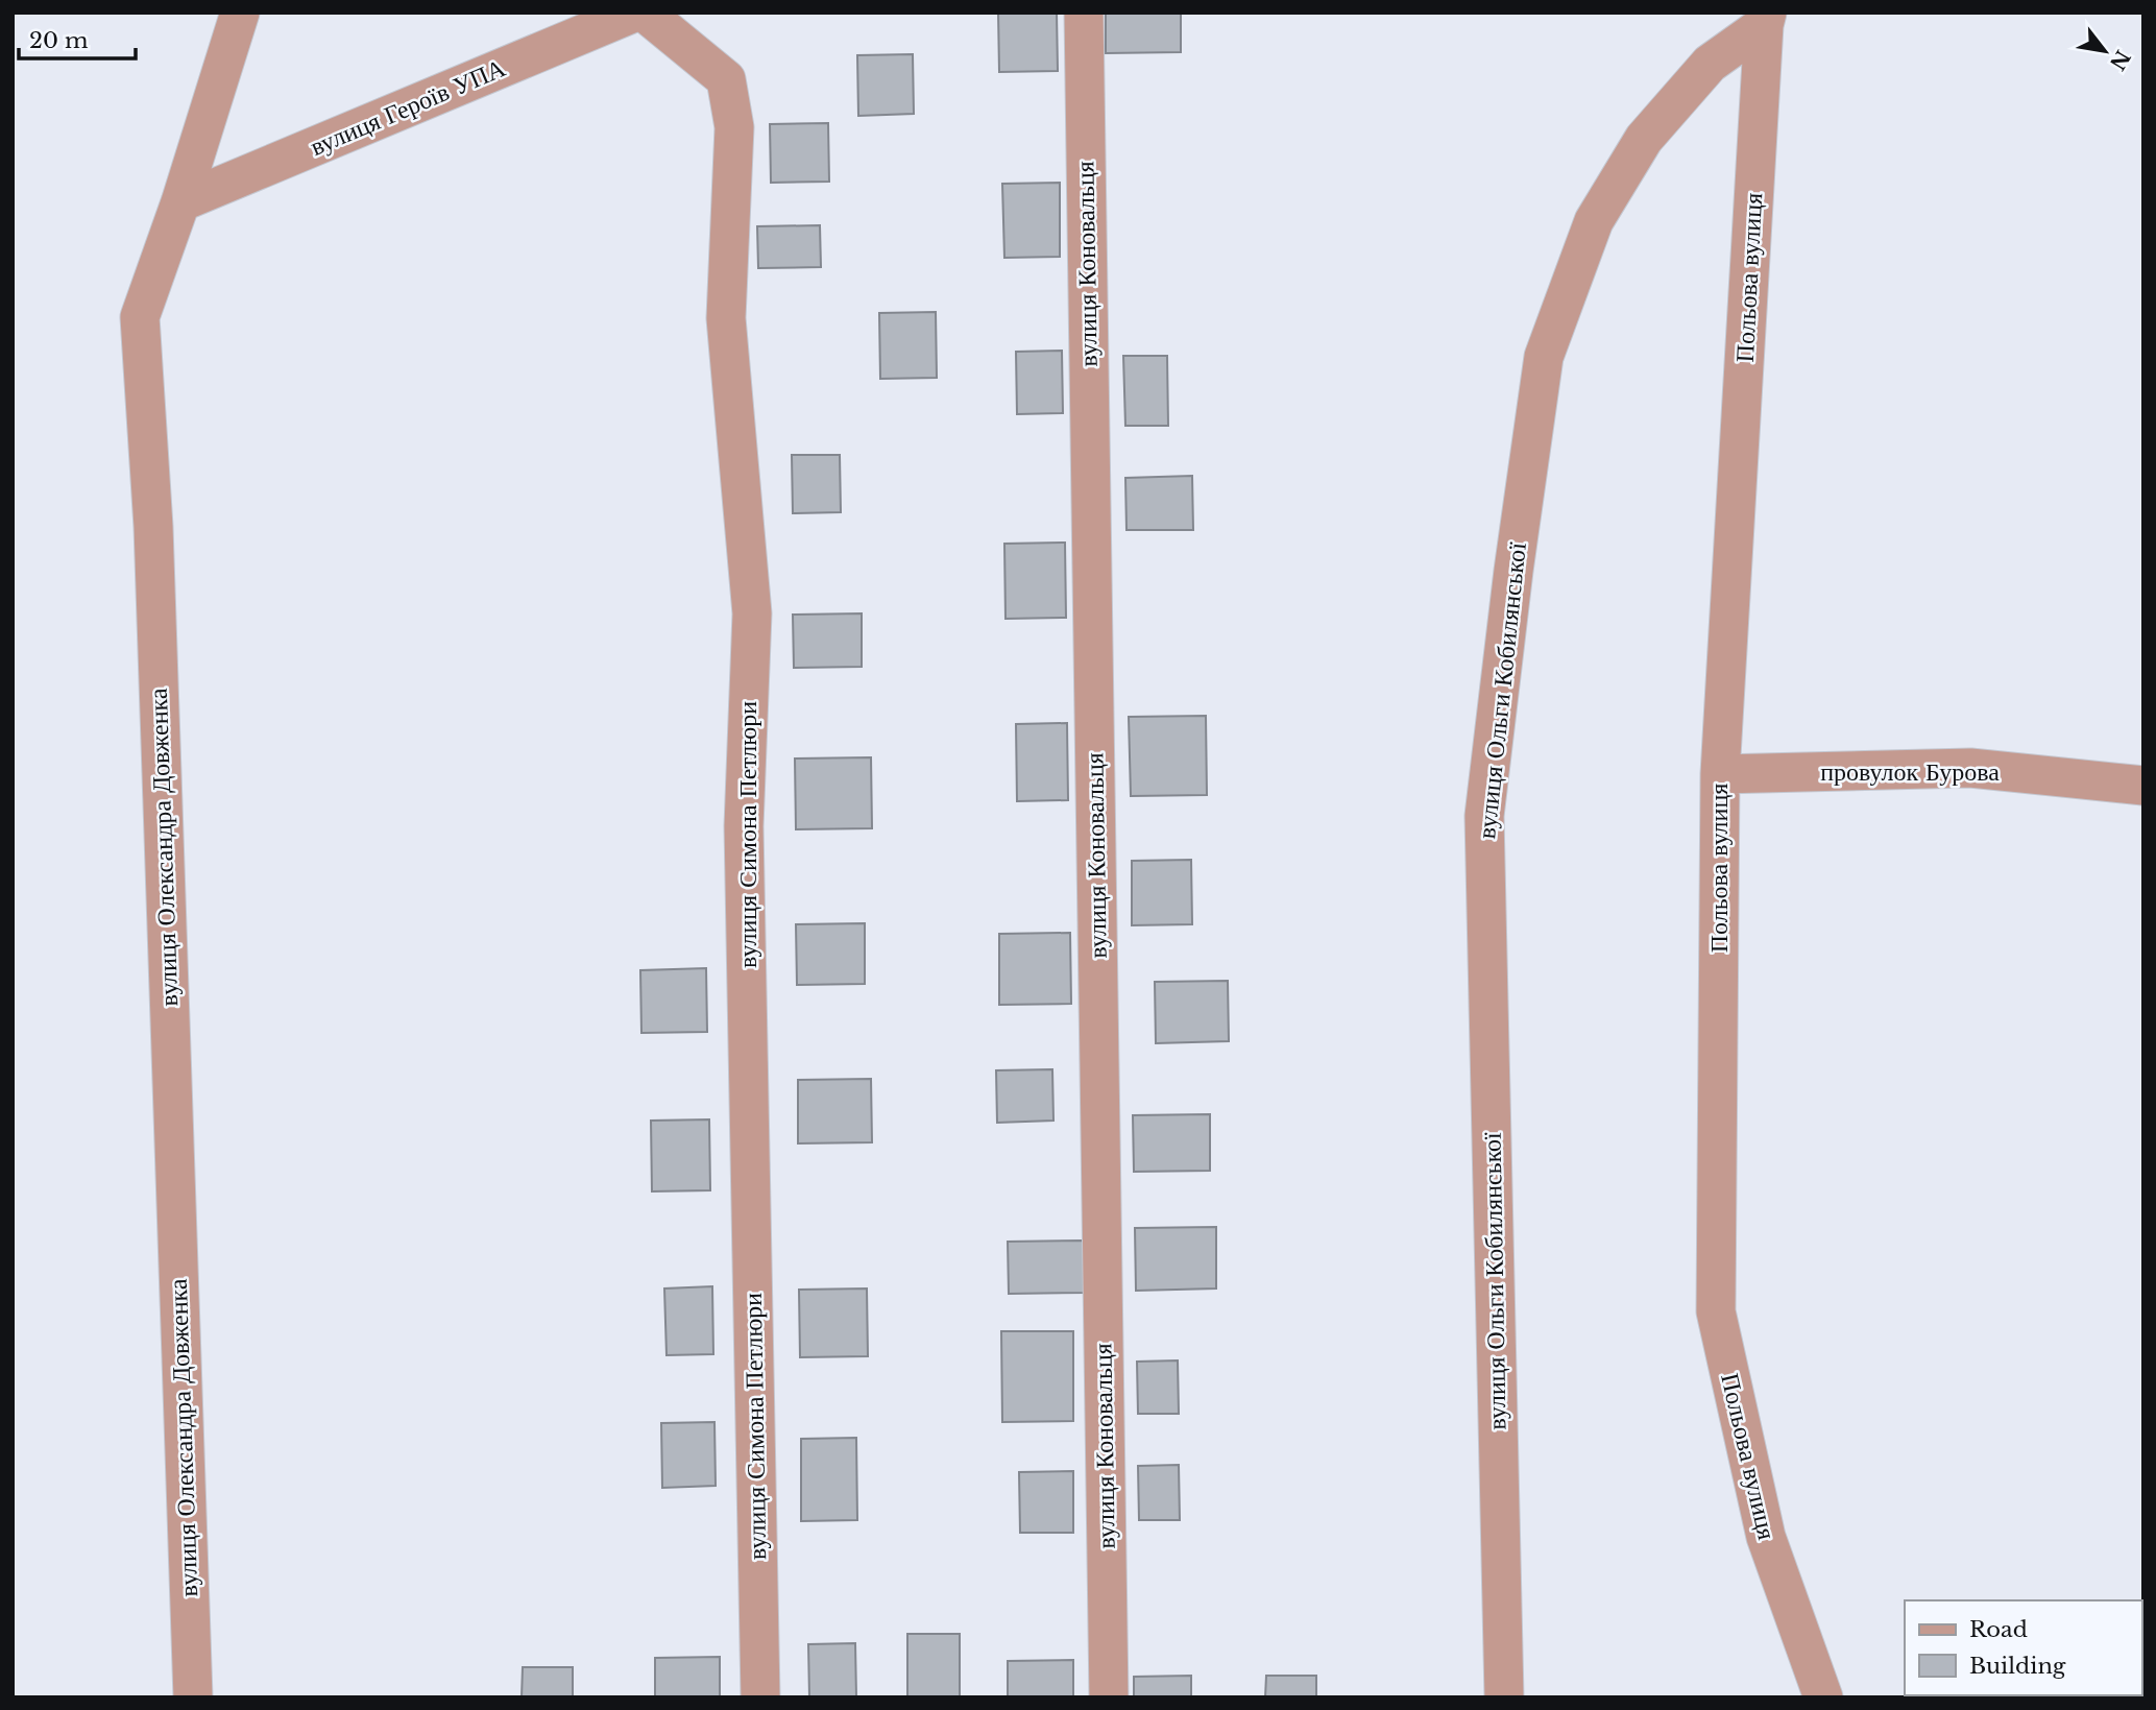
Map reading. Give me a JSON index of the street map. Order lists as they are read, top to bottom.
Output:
{
  "streets": {
    "street": [
      "вулиця Героїв УПА",
      "вулиця Коновальця",
      "Польова вулиця",
      "вулиця Ольги Кобилянської",
      "провулок Бурова",
      "вулиця Симона Петлюри",
      "вулиця Олександра Довженка"
    ]
  },
  "crossings": [
    ["вулиця Героїв УПА", "вулиця Олександра Довженка"],
    ["Польова вулиця", "вулиця Ольги Кобилянської"],
    ["Польова вулиця", "провулок Бурова"]
  ],
  "legend": ["Road", "Building"],
  "scale_bar": "20 m",
  "north": "bottom right"
}
